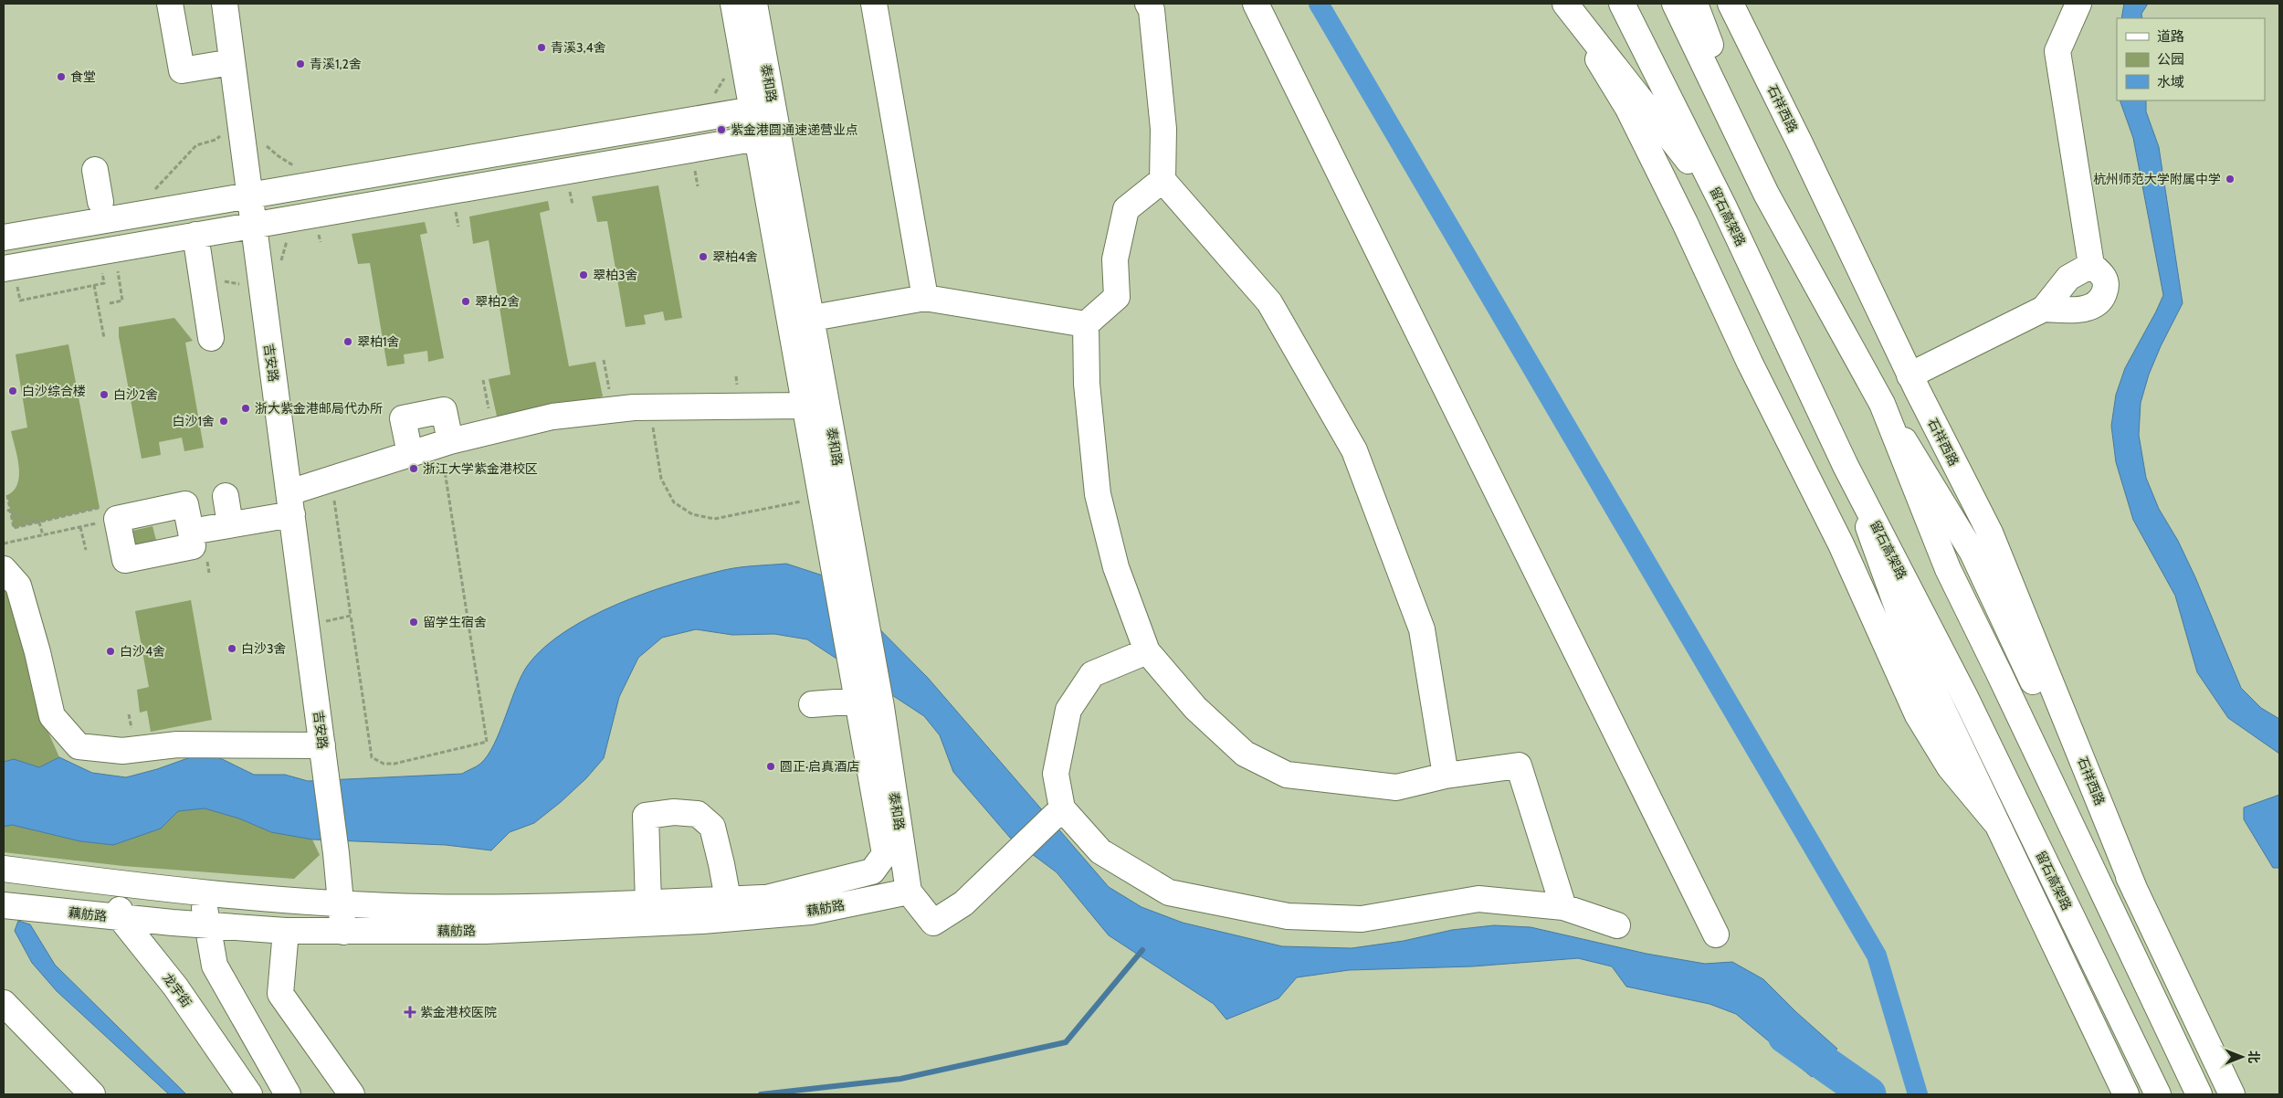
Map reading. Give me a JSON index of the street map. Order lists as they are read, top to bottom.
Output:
{
  "streets": {
    "main road": [
      "泰和路",
      "石祥西路",
      "留石高架路",
      "吉安路",
      "藕舫路",
      "龙宇街"
    ]
  },
  "crossings": [
    ["泰和路", "藕舫路"],
    ["吉安路", "藕舫路"],
    ["藕舫路", "龙宇街"]
  ],
  "places": {
    "other": [
      "青溪3,4舍",
      "青溪1,2舍",
      "食堂",
      "紫金港圆通速递营业点",
      "杭州师范大学附属中学",
      "翠柏4舍",
      "翠柏3舍",
      "翠柏2舍",
      "翠柏1舍",
      "白沙综合楼",
      "白沙2舍",
      "浙大紫金港邮局代办所",
      "白沙1舍",
      "浙江大学紫金港校区",
      "留学生宿舍",
      "白沙3舍",
      "白沙4舍",
      "圆正·启真酒店"
    ],
    "health": ["紫金港校医院"]
  },
  "legend": ["道路", "公园", "水域"],
  "north": "right"
}
